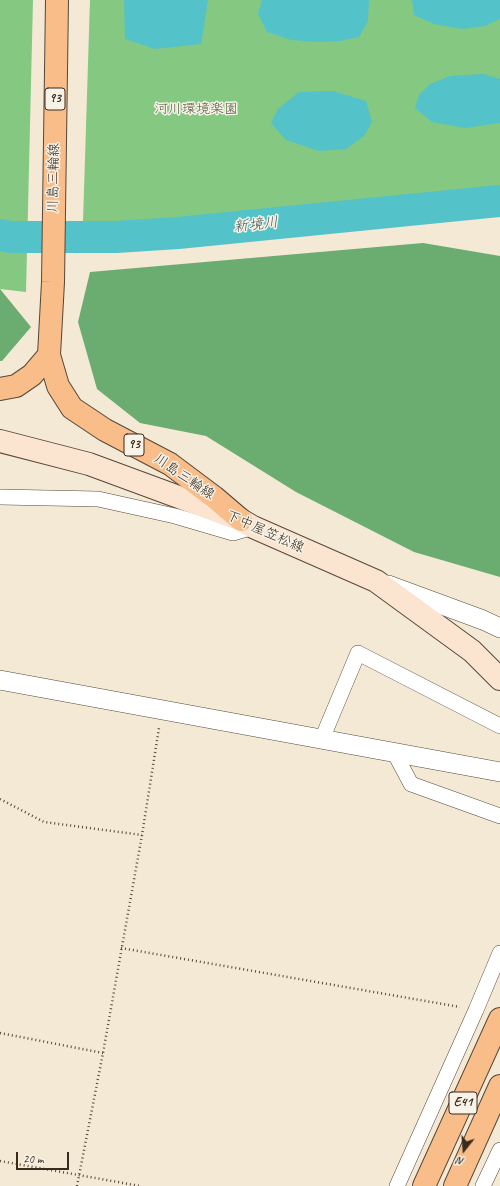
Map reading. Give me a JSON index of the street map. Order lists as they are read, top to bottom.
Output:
{
  "streets": {
    "main road": [
      "93",
      "川島三輪線",
      "下中屋笠松線",
      "E41"
    ]
  },
  "crossings": [
    ["川島三輪線", "下中屋笠松線"]
  ],
  "water": ["新境川"],
  "parks": ["河川環境楽園"],
  "scale_bar": "20 m",
  "north": "bottom"
}
